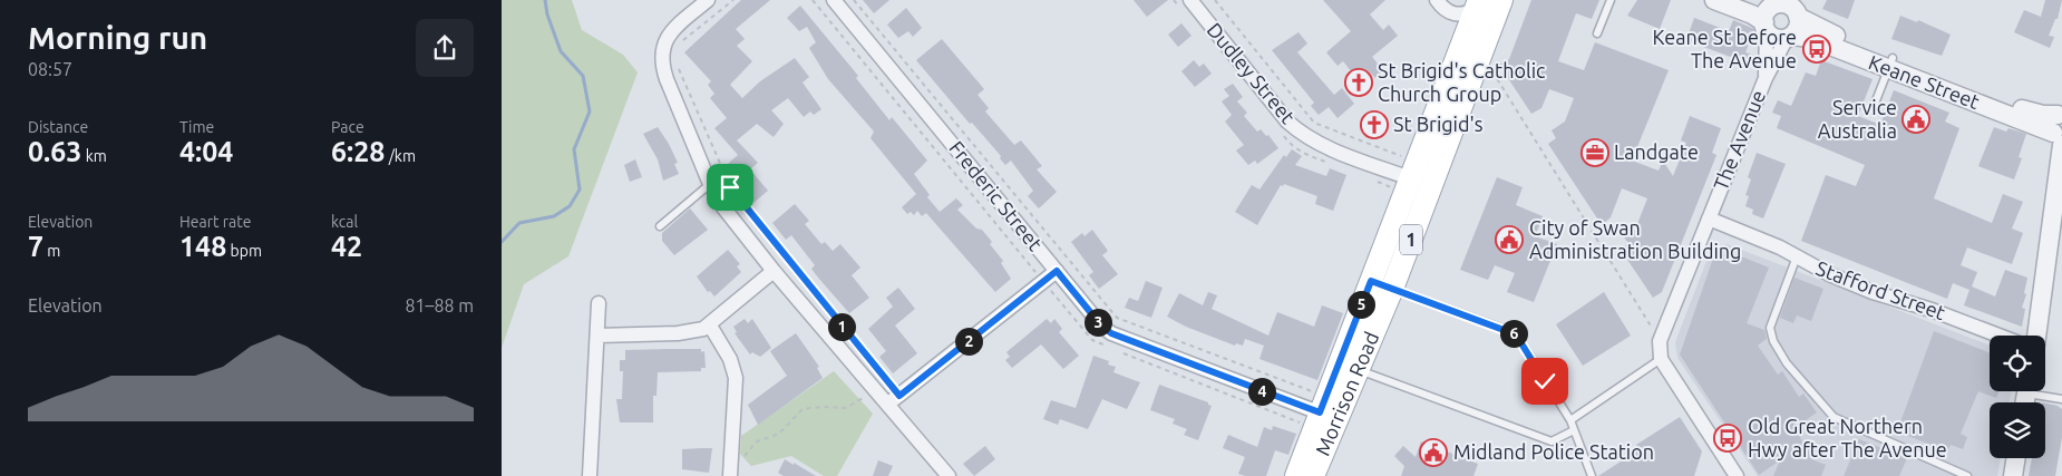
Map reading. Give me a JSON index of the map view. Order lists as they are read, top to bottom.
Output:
{
  "streets": {
    "main road": ["1", "Morrison Road"],
    "street": [
      "Dudley Street",
      "Keane Street",
      "The Avenue",
      "Frederic Street",
      "Stafford Street"
    ]
  },
  "crossings": [
    ["Dudley Street", "Morrison Road"],
    ["Keane Street", "The Avenue"],
    ["The Avenue", "Stafford Street"],
    ["Frederic Street", "Morrison Road"]
  ],
  "places": {
    "bus stop": ["Keane St before The Avenue", "Old Great Northern Hwy after The Avenue"],
    "church": ["St Brigid's Catholic Church Group", "St Brigid's"],
    "public building": ["Service Australia", "City of Swan Administration Building", "Midland Police Station"],
    "office": ["Landgate"]
  },
  "page": {
    "heading": ["Morning run", "08:57"],
    "stats": [
      ["Distance", "0.63 km"],
      ["Time", "4:04"],
      ["Pace", "6:28 /km"],
      ["Elevation", "7 m"],
      ["Heart rate", "148 bpm"],
      ["kcal", "42"]
    ],
    "chart": ["Elevation", "81–88 m"],
    "pins": [
      "5",
      "3",
      "1",
      "6",
      "2",
      "4"
    ]
  }
}
